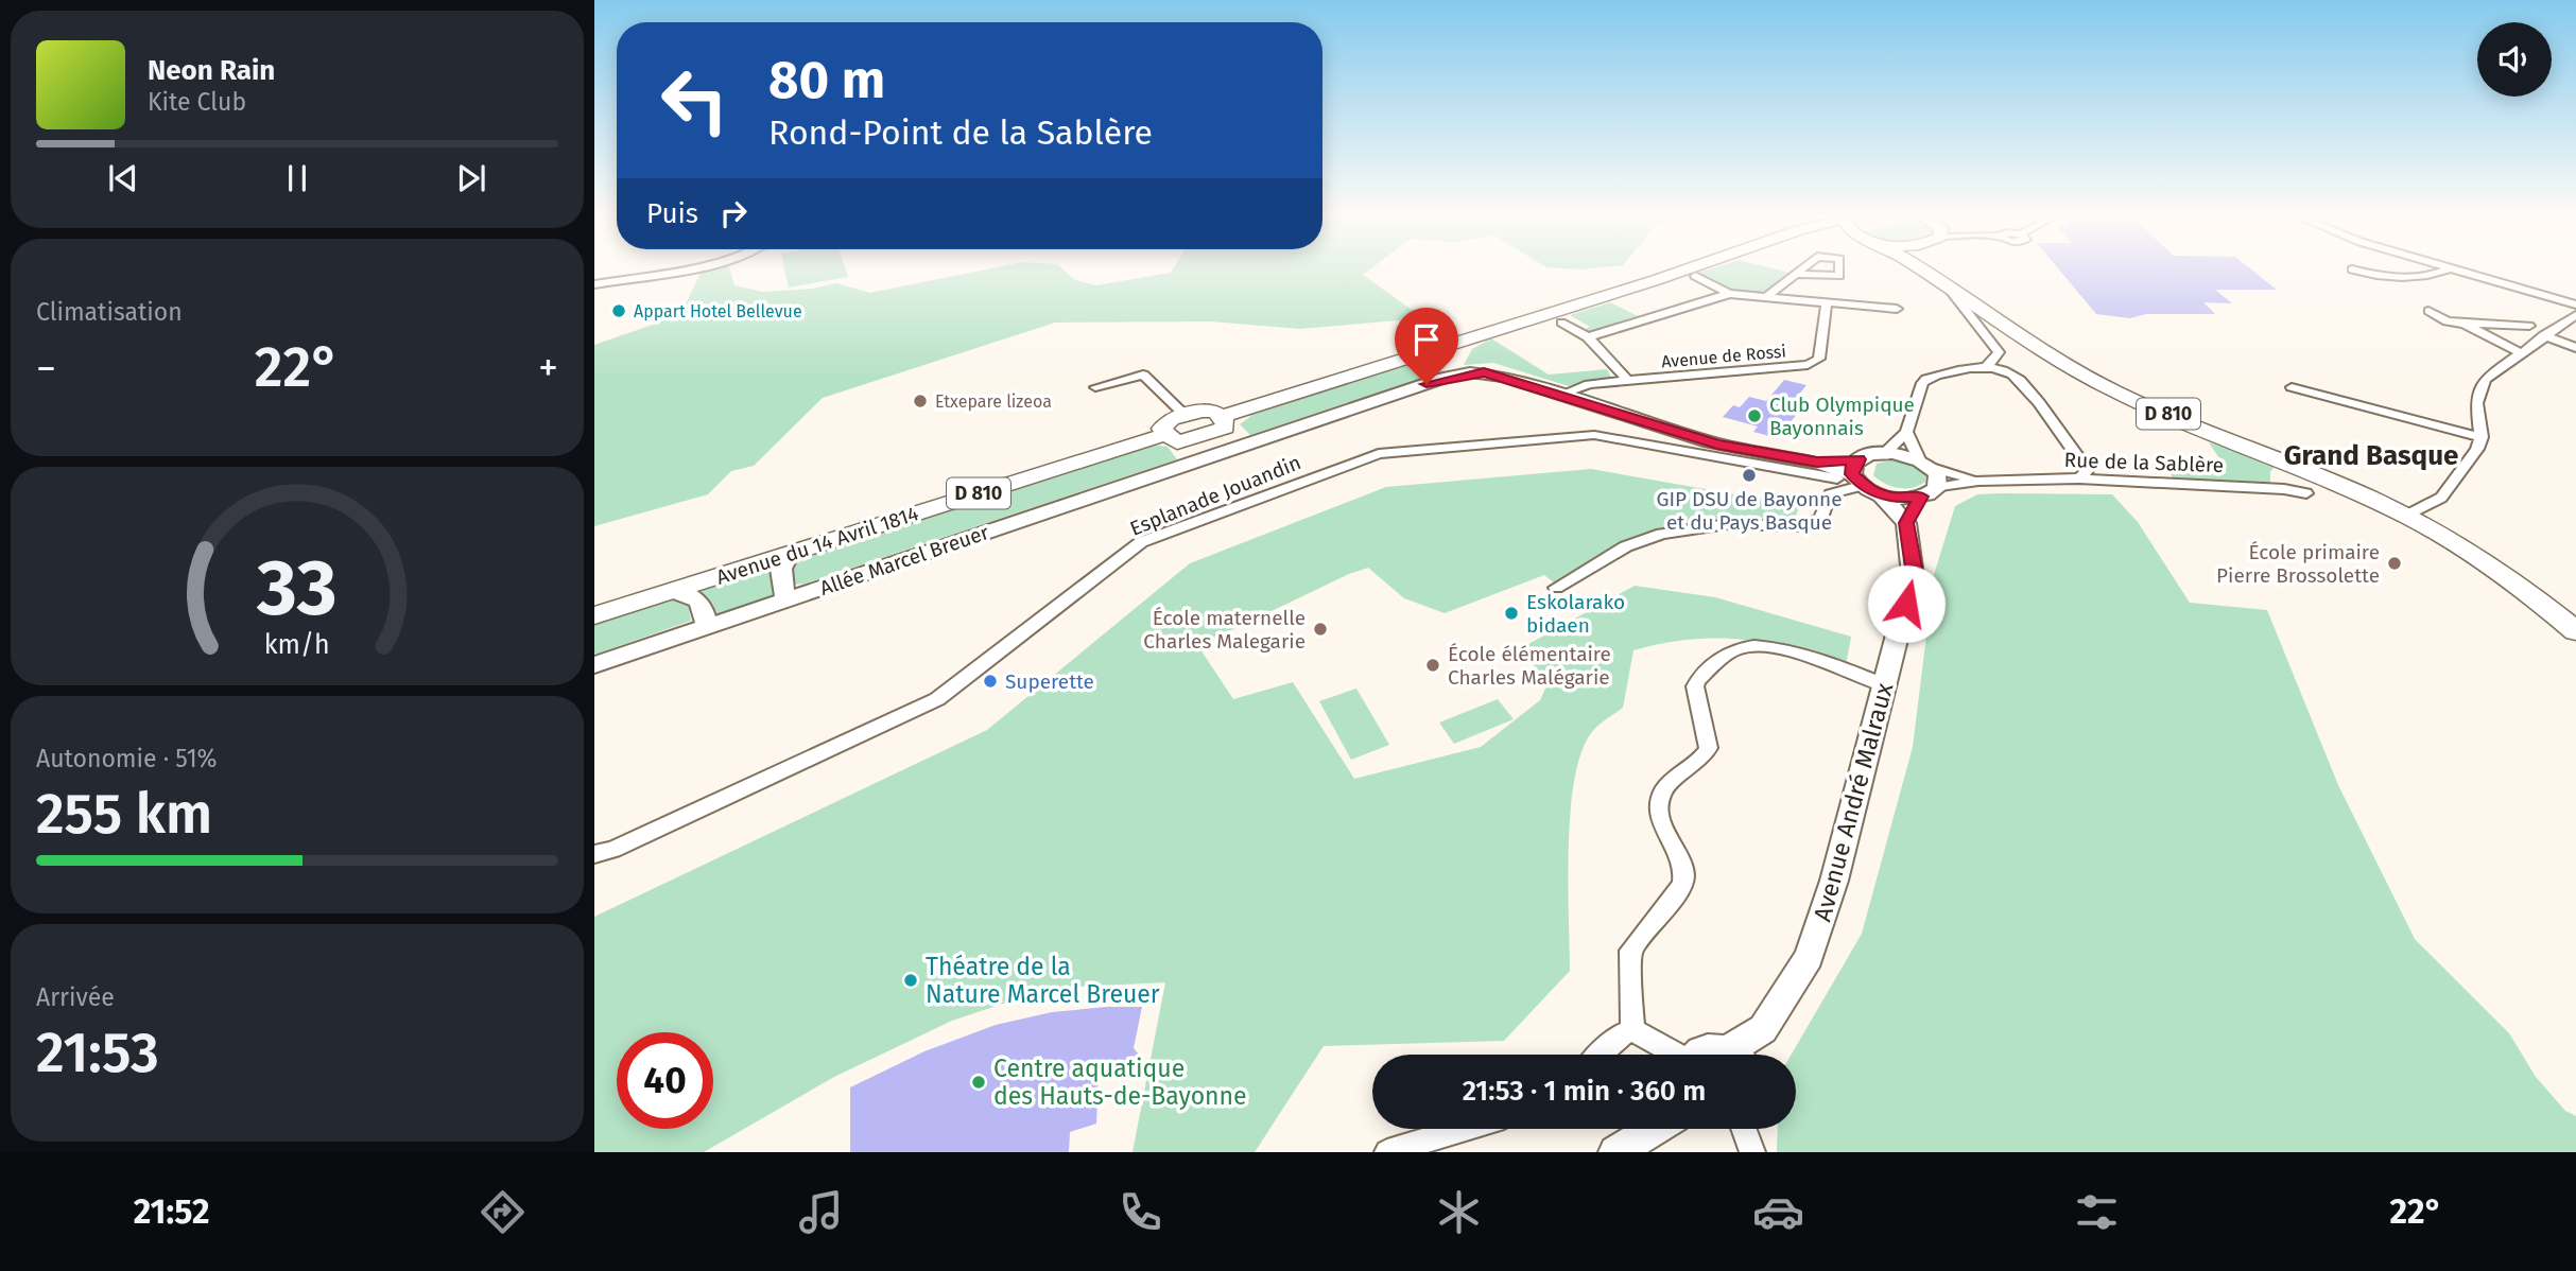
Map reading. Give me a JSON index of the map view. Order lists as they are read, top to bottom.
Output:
{
  "streets": {
    "main road": ["D 810", "Avenue du 14 Avril 1814"],
    "street": [
      "Avenue de Rossi",
      "Rue de la Sablère",
      "Esplanade Jouandin",
      "Allée Marcel Breuer",
      "Avenue André Malraux"
    ]
  },
  "crossings": [
    ["Avenue de Rossi", "Allée Marcel Breuer"],
    ["Esplanade Jouandin", "Allée Marcel Breuer"]
  ],
  "districts": ["Grand Basque"],
  "places": [
    "Appart Hotel Bellevue",
    "Etxepare lizeoa",
    "Club Olympique Bayonnais",
    "GIP DSU de Bayonne et du Pays Basque",
    "École primaire Pierre Brossolette",
    "Eskolarako bidaen",
    "École maternelle Charles Malegarie",
    "École élémentaire Charles Malégarie",
    "Superette",
    "Théatre de la Nature Marcel Breuer",
    "Centre aquatique des Hauts-de-Bayonne"
  ],
  "page": {
    "turn": ["80 m", "Rond-Point de la Sablère"],
    "song": ["Neon Rain", "Kite Club"],
    "then": "Puis",
    "tile": [
      "Climatisation",
      ["Autonomie · 51%", "255 km"],
      ["Arrivée", "21:53"]
    ],
    "heat": ["−", "22°", "+"],
    "limit": "40",
    "trip": "21:53 · 1 min · 360 m",
    "tabs": ["21:52", "22°"],
    "gauge": ["33", "km/h"]
  }
}
